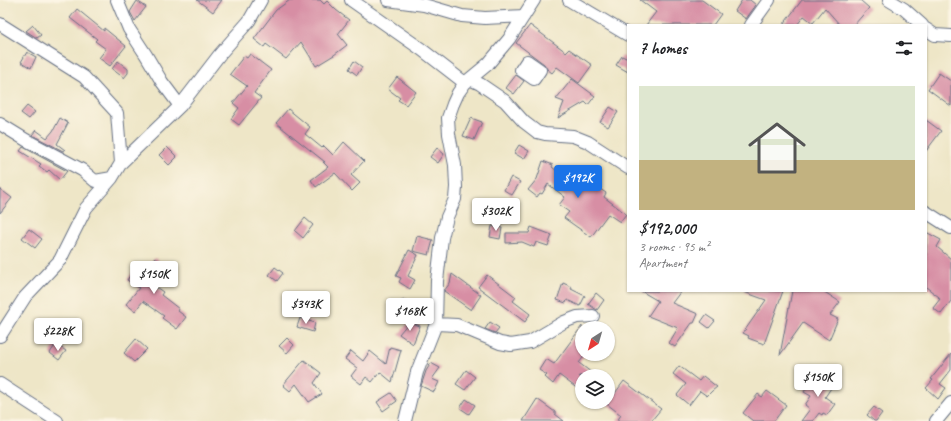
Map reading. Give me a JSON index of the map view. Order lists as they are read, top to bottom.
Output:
{
  "north": "bottom left",
  "page": {
    "heading": "7 homes",
    "list": [
      {
        "name": "$192,000",
        "note": "3 rooms · 95 m² · Apartment"
      }
    ],
    "price": [
      "$192K",
      "$302K",
      "$150K",
      "$343K",
      "$168K",
      "$228K",
      "$150K"
    ]
  }
}
